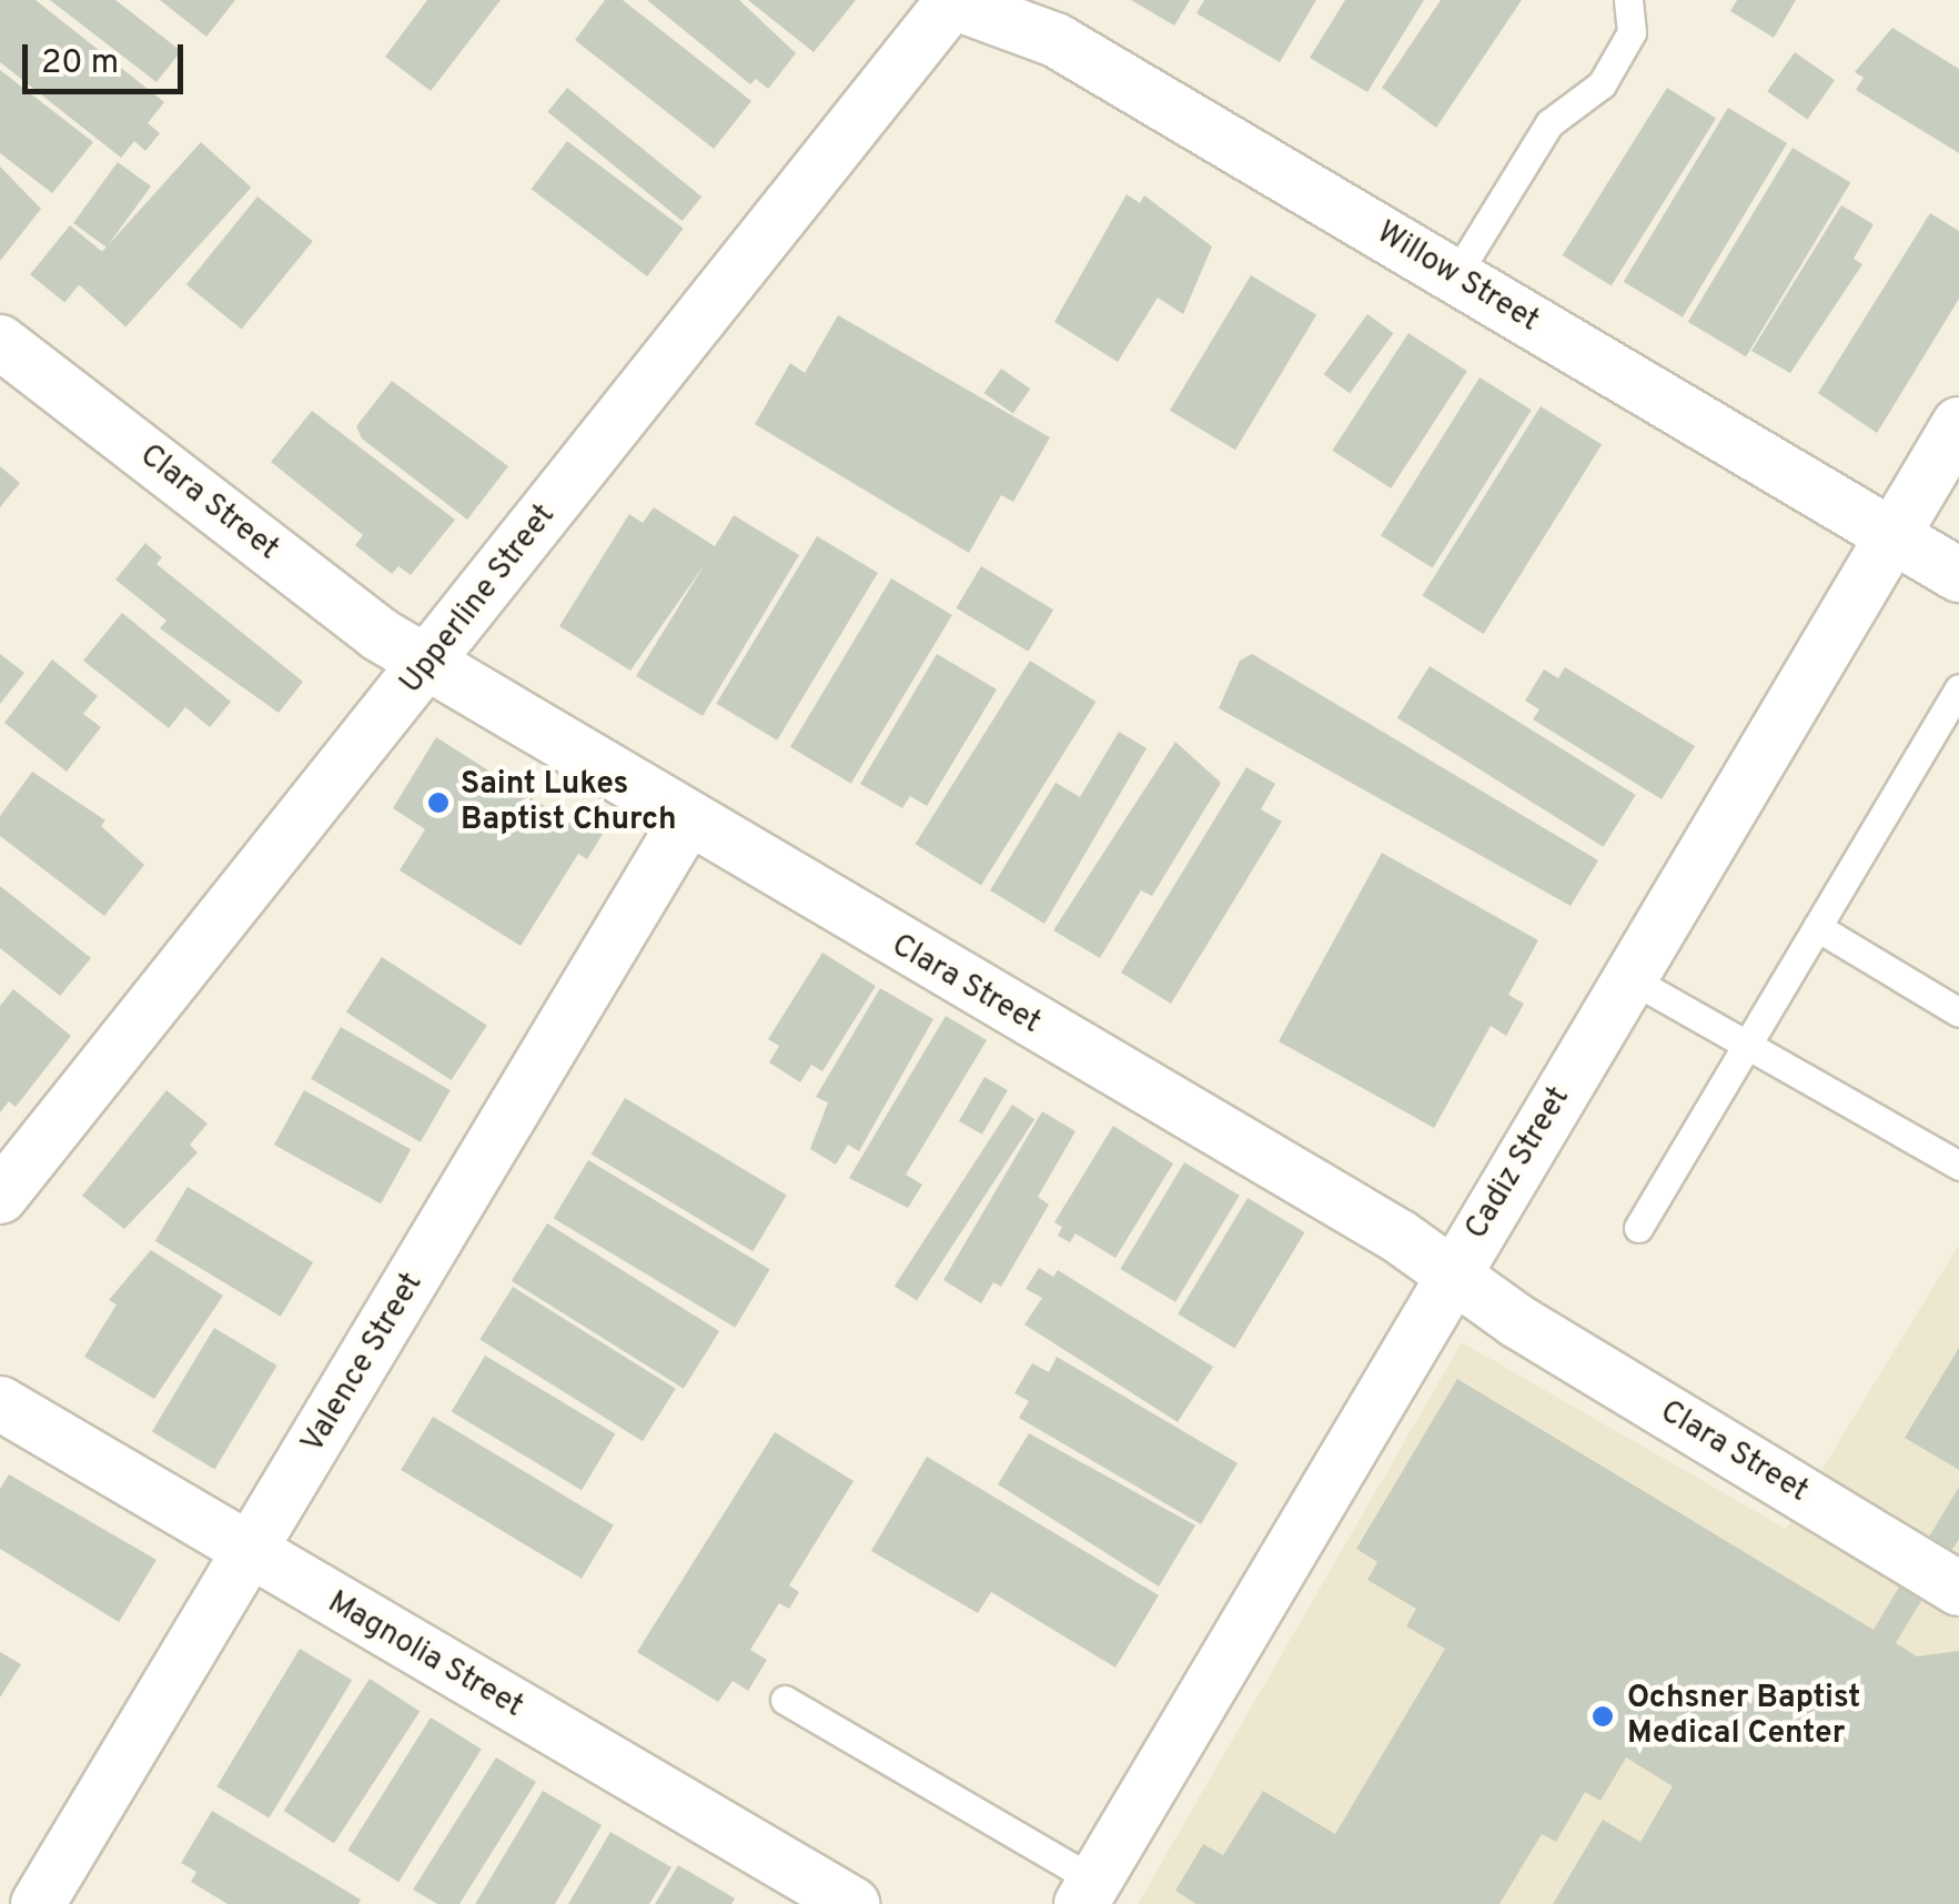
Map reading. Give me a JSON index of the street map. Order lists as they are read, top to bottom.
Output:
{
  "streets": {
    "street": [
      "Willow Street",
      "Clara Street",
      "Upperline Street",
      "Cadiz Street",
      "Valence Street",
      "Magnolia Street"
    ]
  },
  "crossings": [
    ["Willow Street", "Upperline Street"],
    ["Willow Street", "Cadiz Street"],
    ["Clara Street", "Upperline Street"],
    ["Clara Street", "Cadiz Street"],
    ["Clara Street", "Valence Street"],
    ["Valence Street", "Magnolia Street"]
  ],
  "places": ["Saint Lukes Baptist Church", "Ochsner Baptist Medical Center"],
  "scale_bar": "20 m"
}
